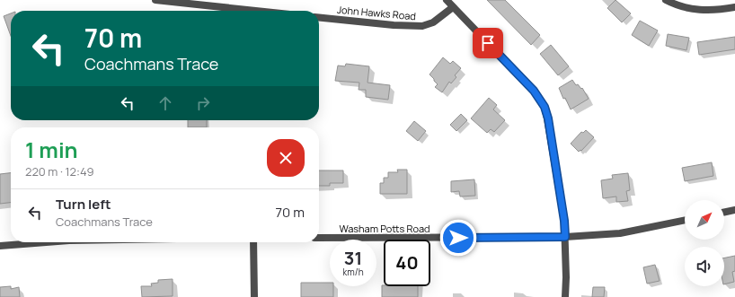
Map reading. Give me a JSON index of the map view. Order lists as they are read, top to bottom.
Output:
{
  "streets": {
    "street": ["John Hawks Road", "Washam Potts Road"]
  },
  "north": "top right",
  "page": {
    "turn": ["70 m", "Coachmans Trace"],
    "heading": ["1 min", "220 m · 12:49"],
    "list": [
      {
        "name": "Turn left",
        "note": "Coachmans Trace",
        "value": "70 m"
      }
    ],
    "speed": "31 km/h",
    "limit": "40"
  }
}
